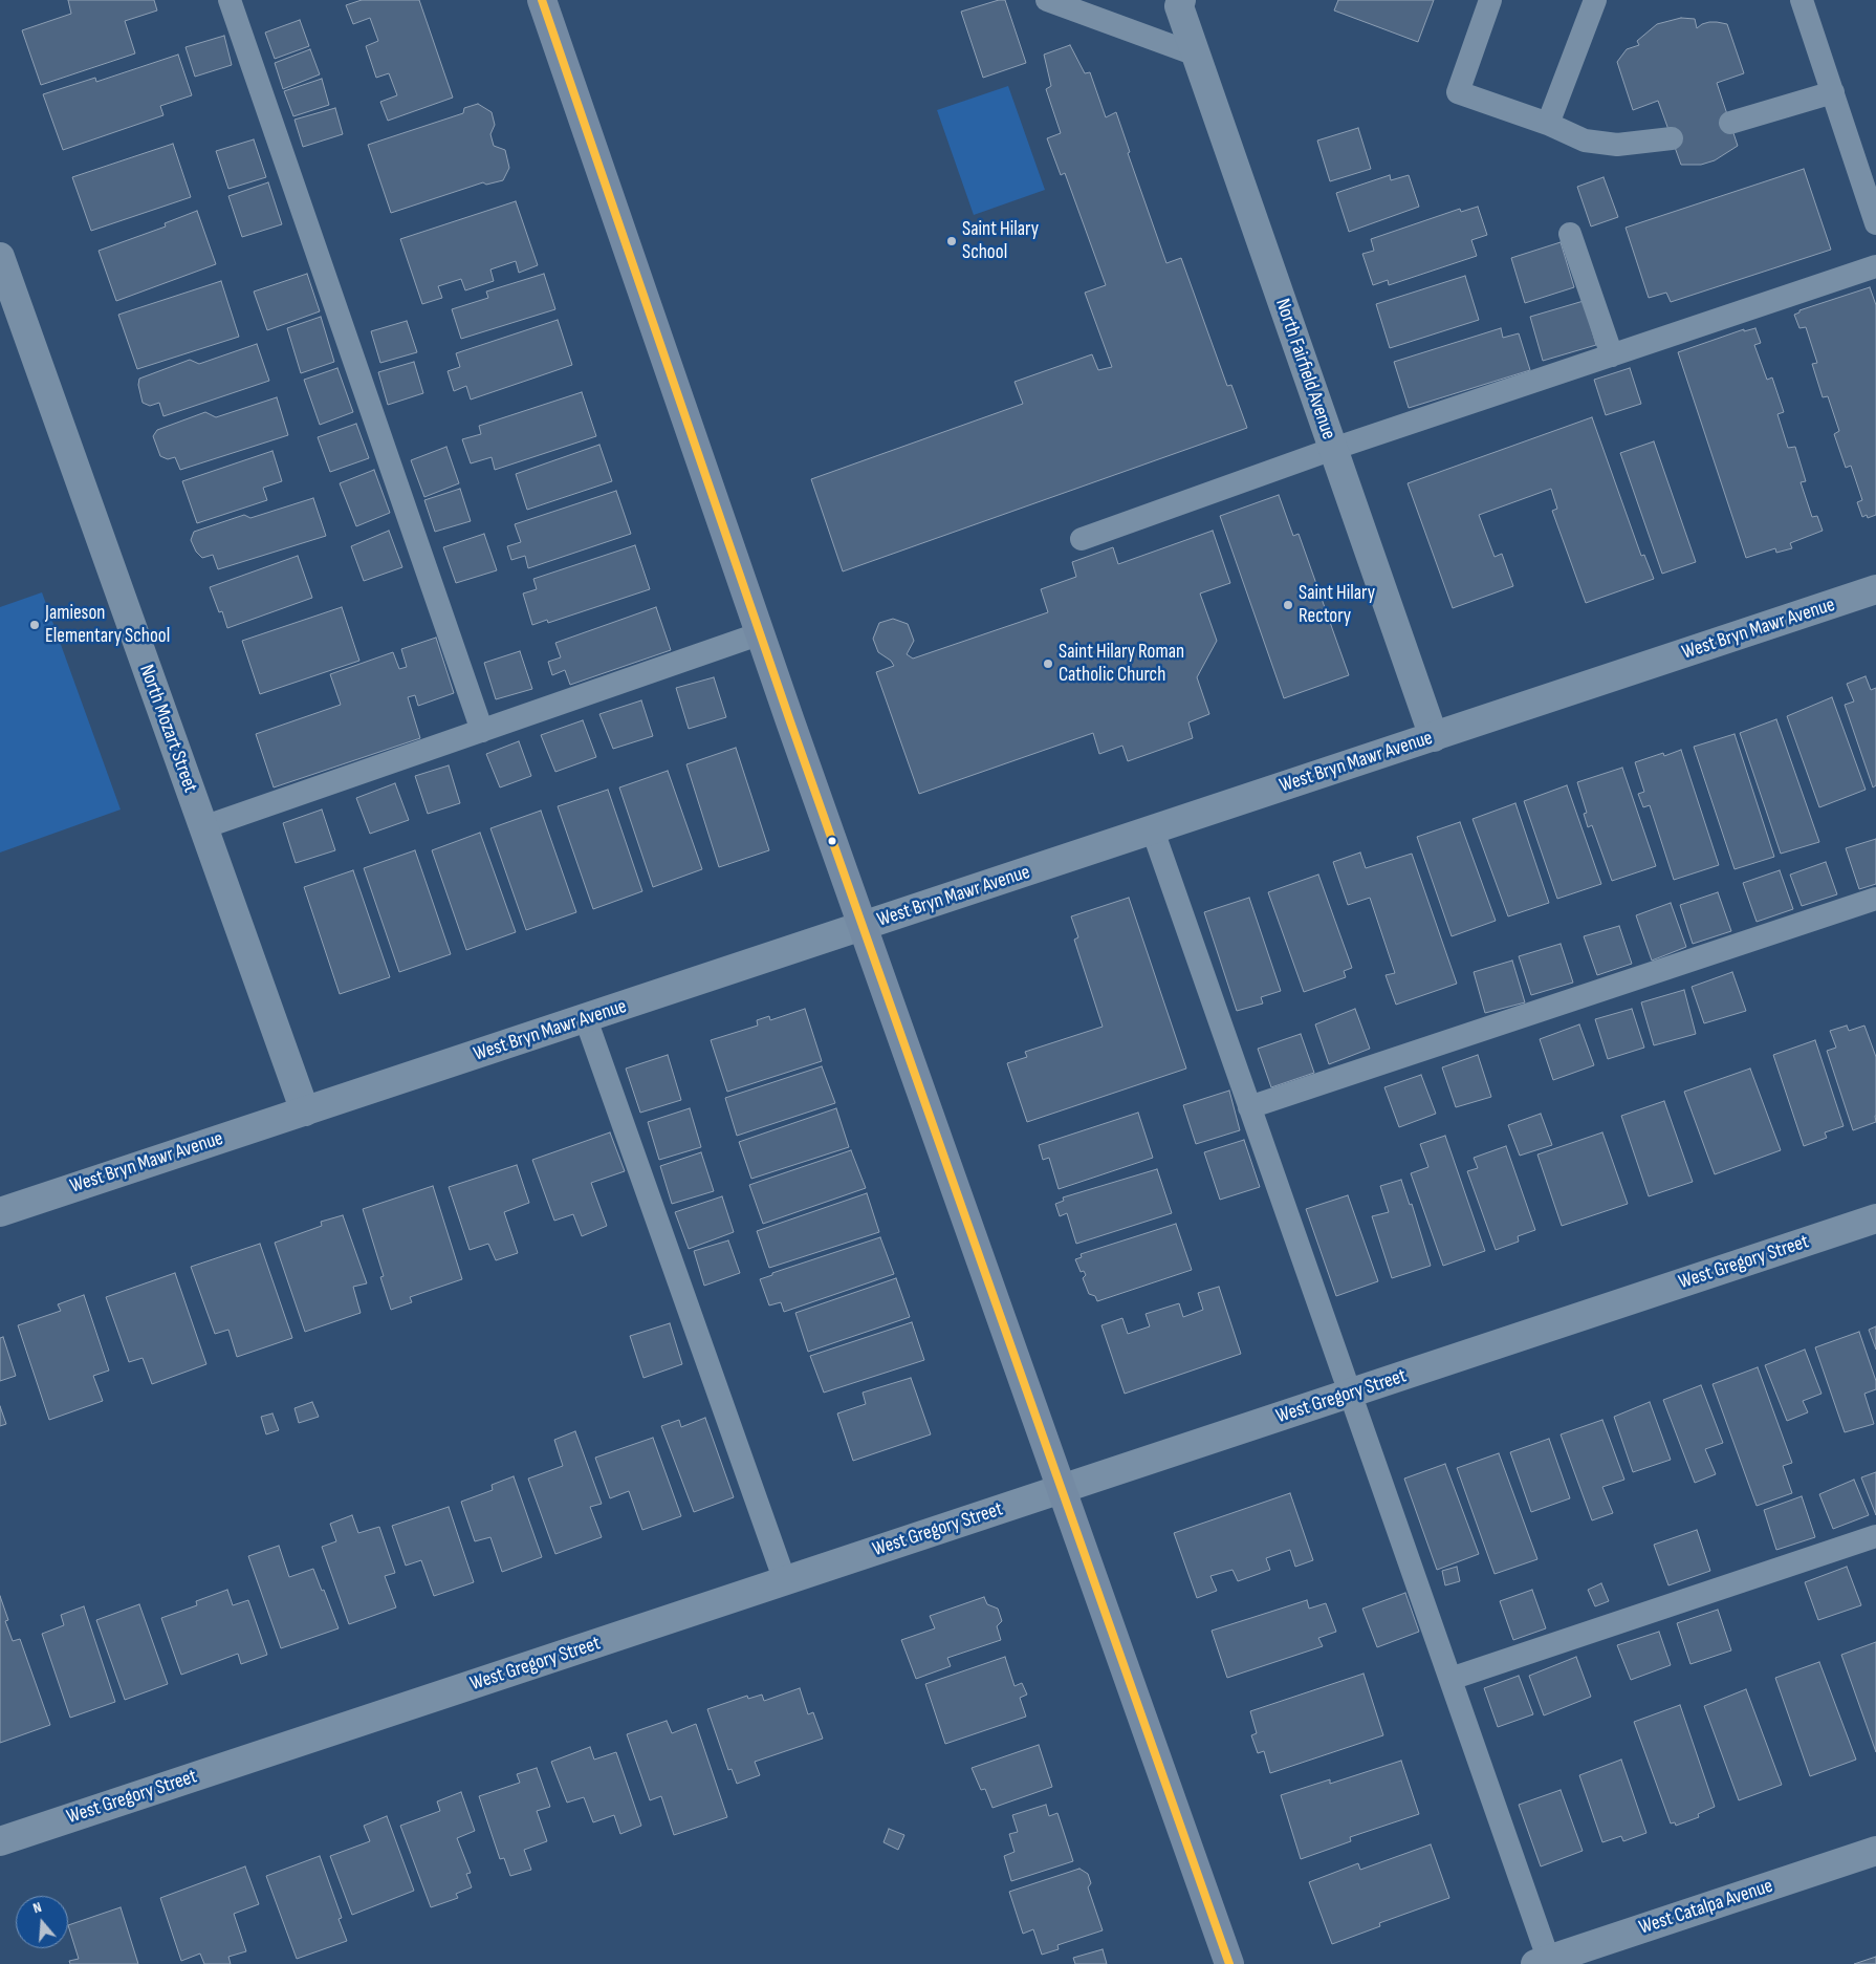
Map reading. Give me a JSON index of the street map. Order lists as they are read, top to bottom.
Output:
{
  "streets": {
    "street": [
      "North Fairfield Avenue",
      "West Bryn Mawr Avenue",
      "North Mozart Street",
      "West Gregory Street",
      "West Catalpa Avenue"
    ]
  },
  "crossings": [
    ["North Fairfield Avenue", "West Bryn Mawr Avenue"],
    ["West Bryn Mawr Avenue", "North Mozart Street"]
  ],
  "places": [
    "Saint Hilary School",
    "Saint Hilary Rectory",
    "Jamieson Elementary School",
    "Saint Hilary Roman Catholic Church"
  ],
  "north": "top"
}
